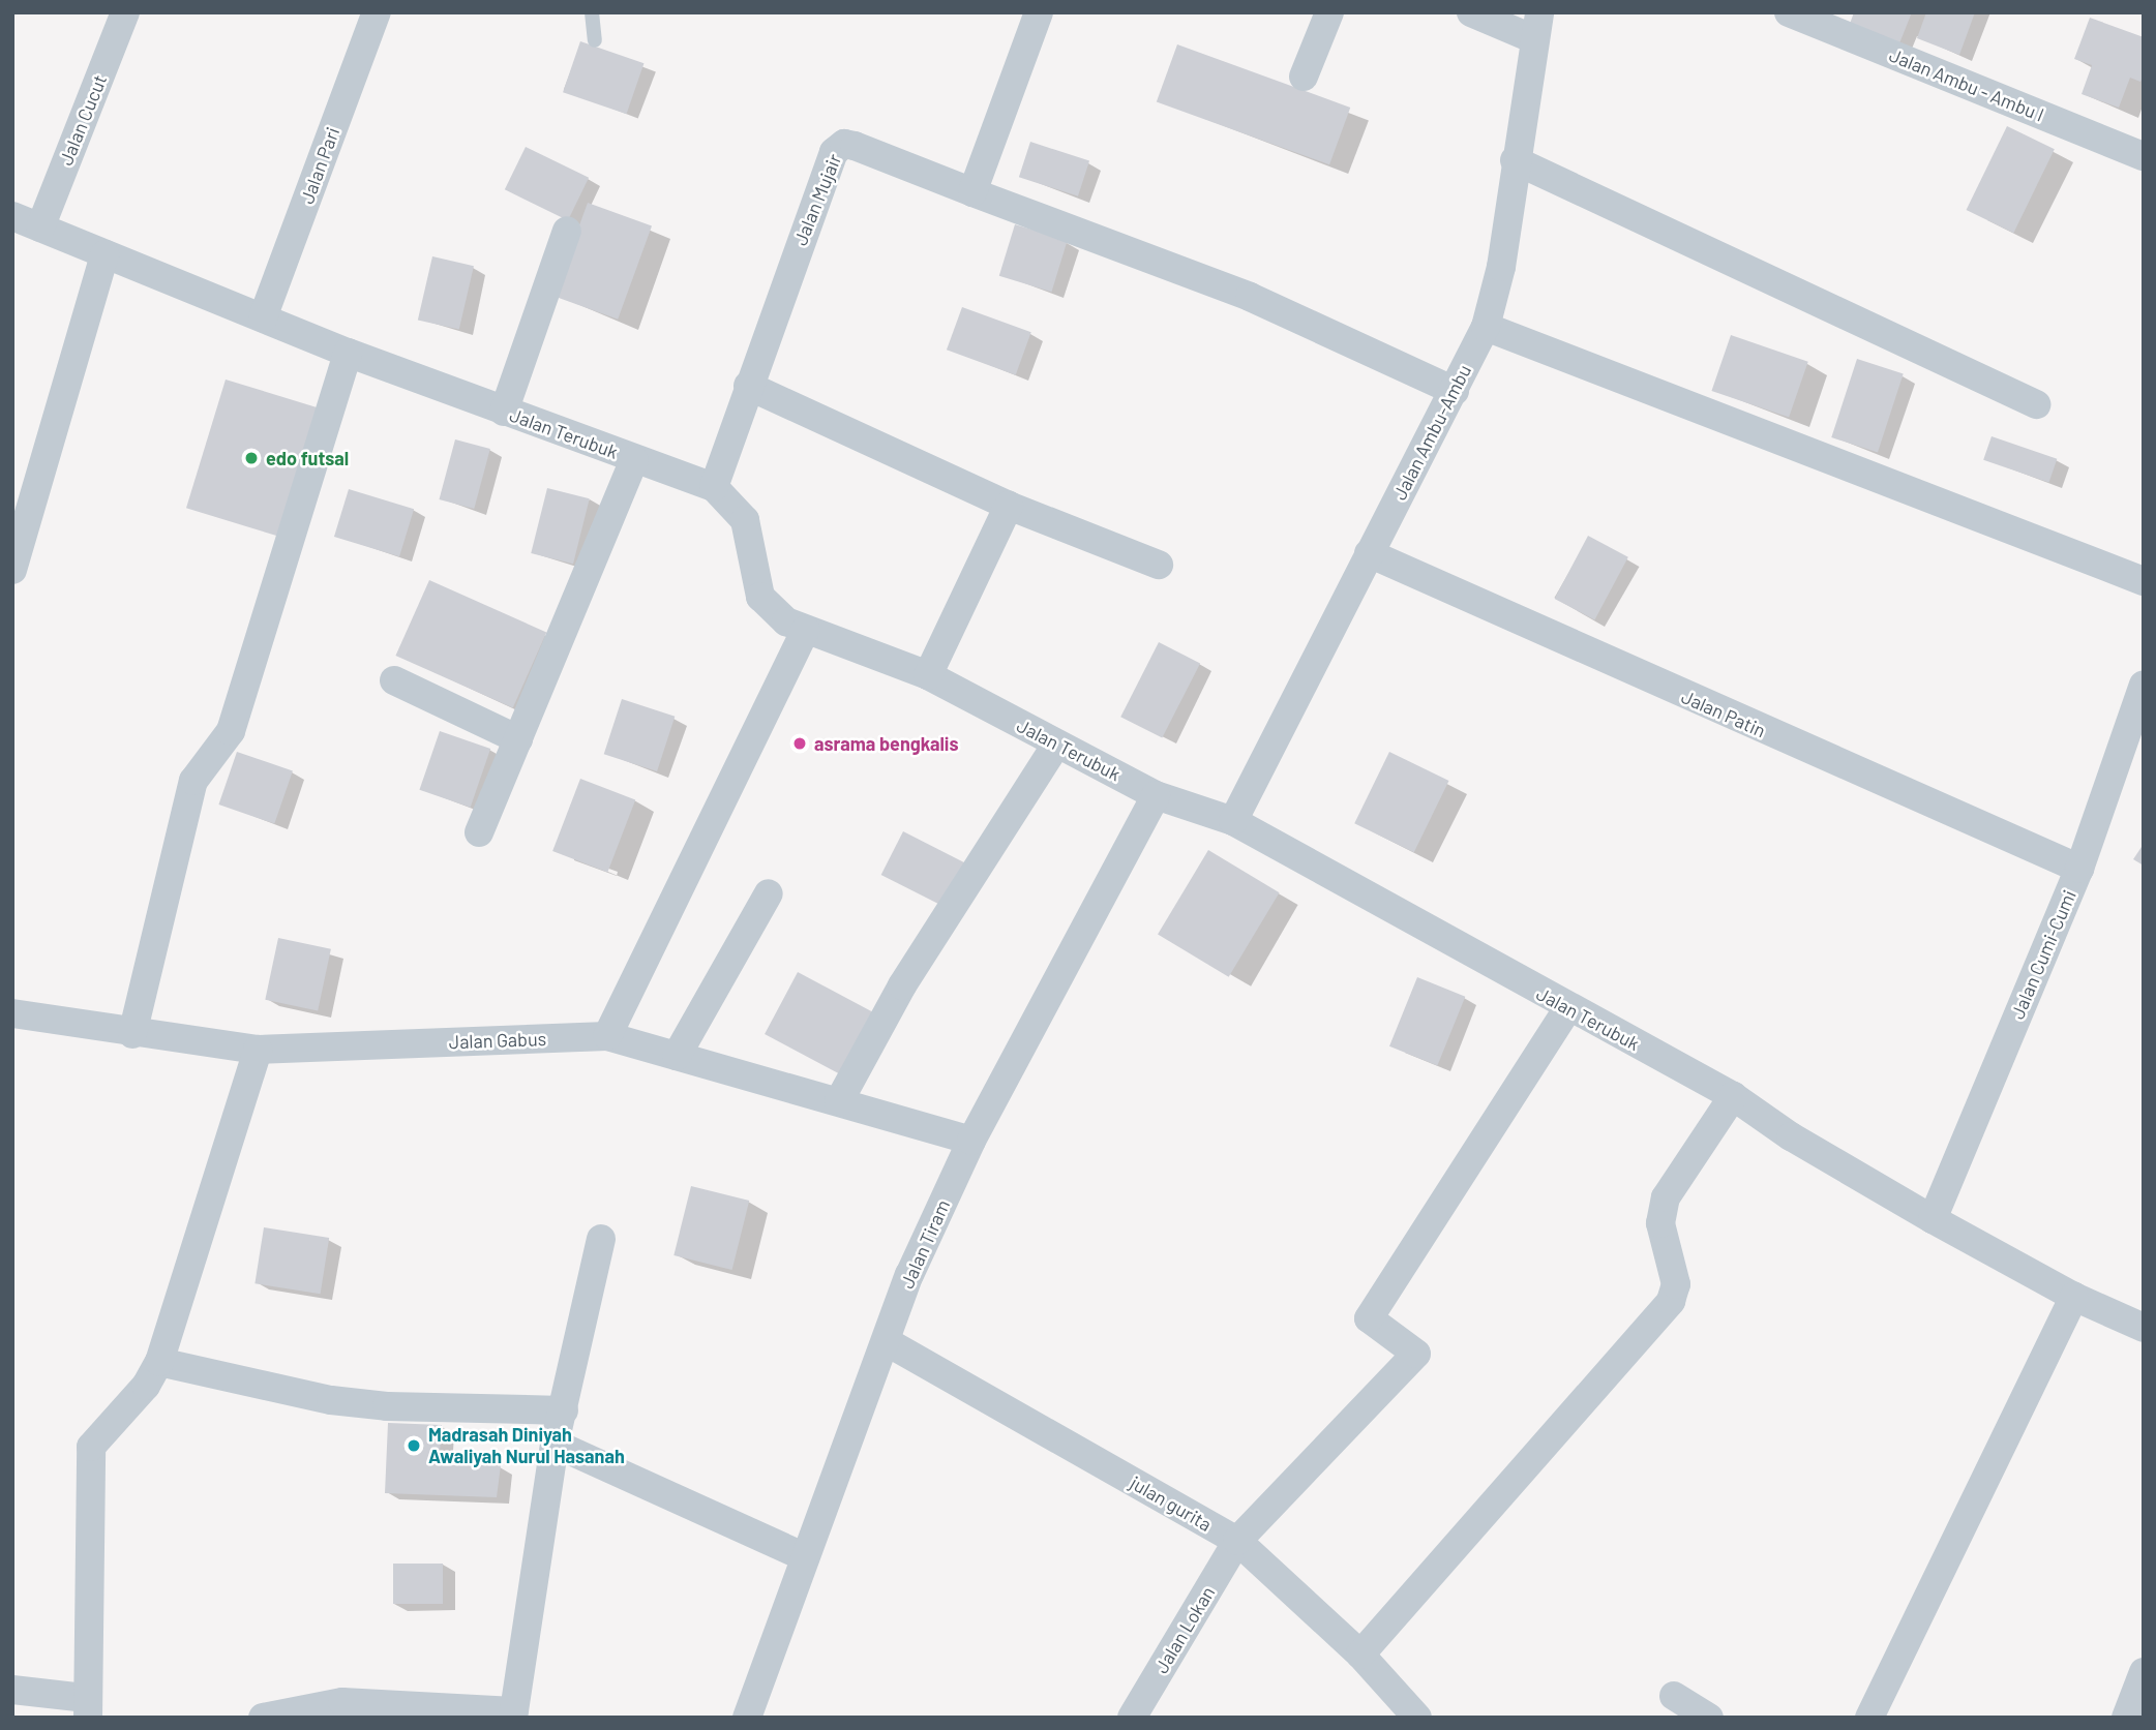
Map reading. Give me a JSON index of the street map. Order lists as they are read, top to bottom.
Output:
{
  "streets": {
    "street": [
      "Jalan Ambu - Ambu I",
      "Jalan Cucut",
      "Jalan Pari",
      "Jalan Mujair",
      "Jalan Ambu-Ambu",
      "Jalan Terubuk",
      "Jalan Patin",
      "Jalan Cumi-Cumi",
      "Jalan Gabus",
      "Jalan Tiram",
      "julan gurita",
      "Jalan Lokan"
    ]
  },
  "crossings": [
    ["Jalan Cucut", "Jalan Terubuk"],
    ["Jalan Pari", "Jalan Terubuk"],
    ["Jalan Mujair", "Jalan Terubuk"],
    ["Jalan Ambu-Ambu", "Jalan Terubuk"],
    ["Jalan Ambu-Ambu", "Jalan Patin"],
    ["Jalan Terubuk", "Jalan Cumi-Cumi"],
    ["Jalan Terubuk", "Jalan Tiram"],
    ["Jalan Terubuk", "Jalan Lokan"],
    ["Jalan Patin", "Jalan Cumi-Cumi"],
    ["Jalan Gabus", "Jalan Tiram"],
    ["Jalan Tiram", "julan gurita"],
    ["julan gurita", "Jalan Lokan"]
  ],
  "places": ["edo futsal", "asrama bengkalis", "Madrasah Diniyah Awaliyah Nurul Hasanah"]
}
